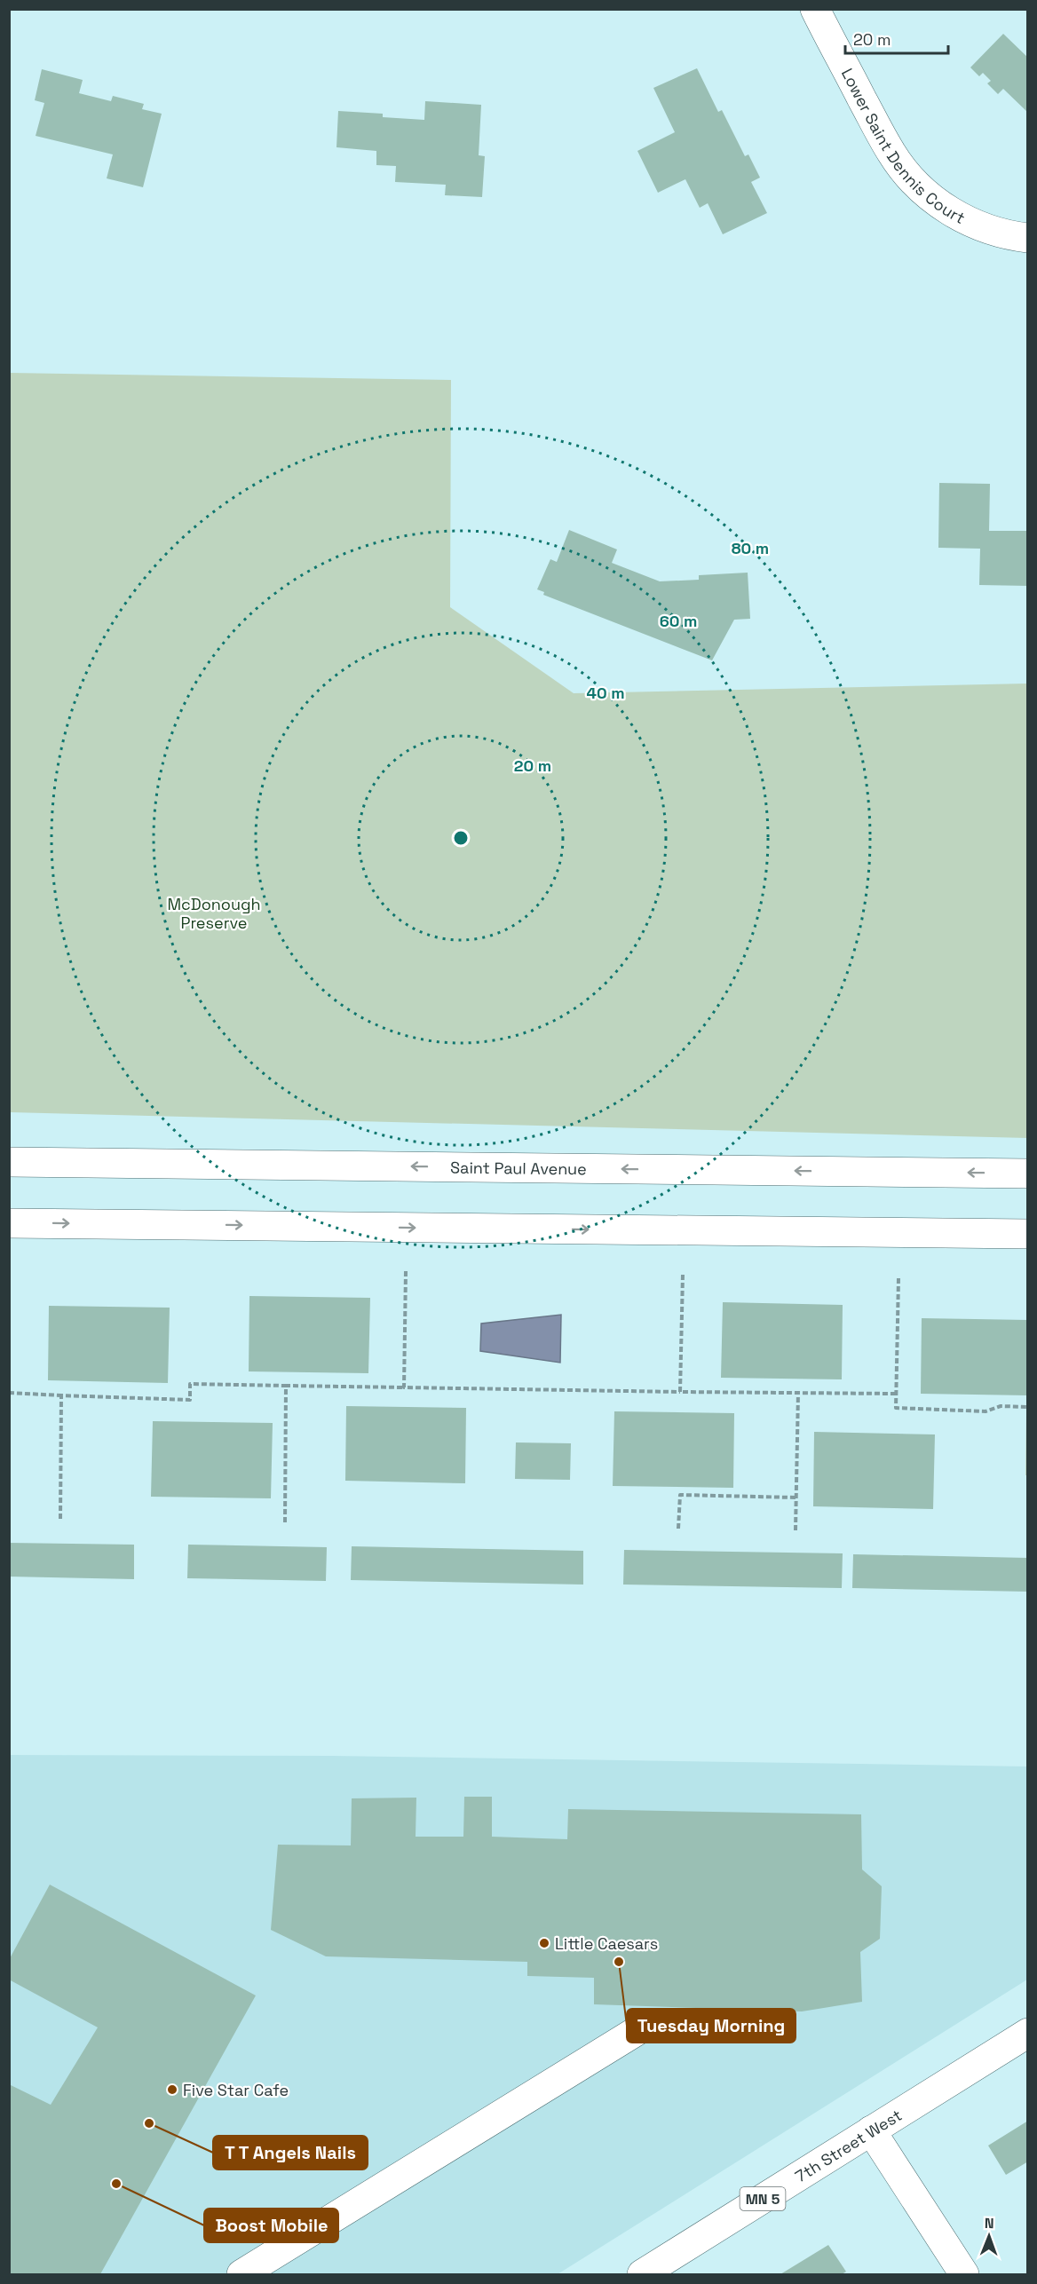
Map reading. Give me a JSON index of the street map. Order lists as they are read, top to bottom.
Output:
{
  "streets": {
    "street": [
      "Lower Saint Dennis Court",
      "Saint Paul Avenue",
      "7th Street West",
      "MN 5"
    ]
  },
  "parks": ["McDonough Preserve"],
  "places": [
    "Little Caesars",
    "Tuesday Morning",
    "Five Star Cafe",
    "T T Angels Nails",
    "Boost Mobile"
  ],
  "scale_bar": "20 m",
  "north": "top",
  "rings": [
    "80 m",
    "60 m",
    "40 m",
    "20 m"
  ]
}
